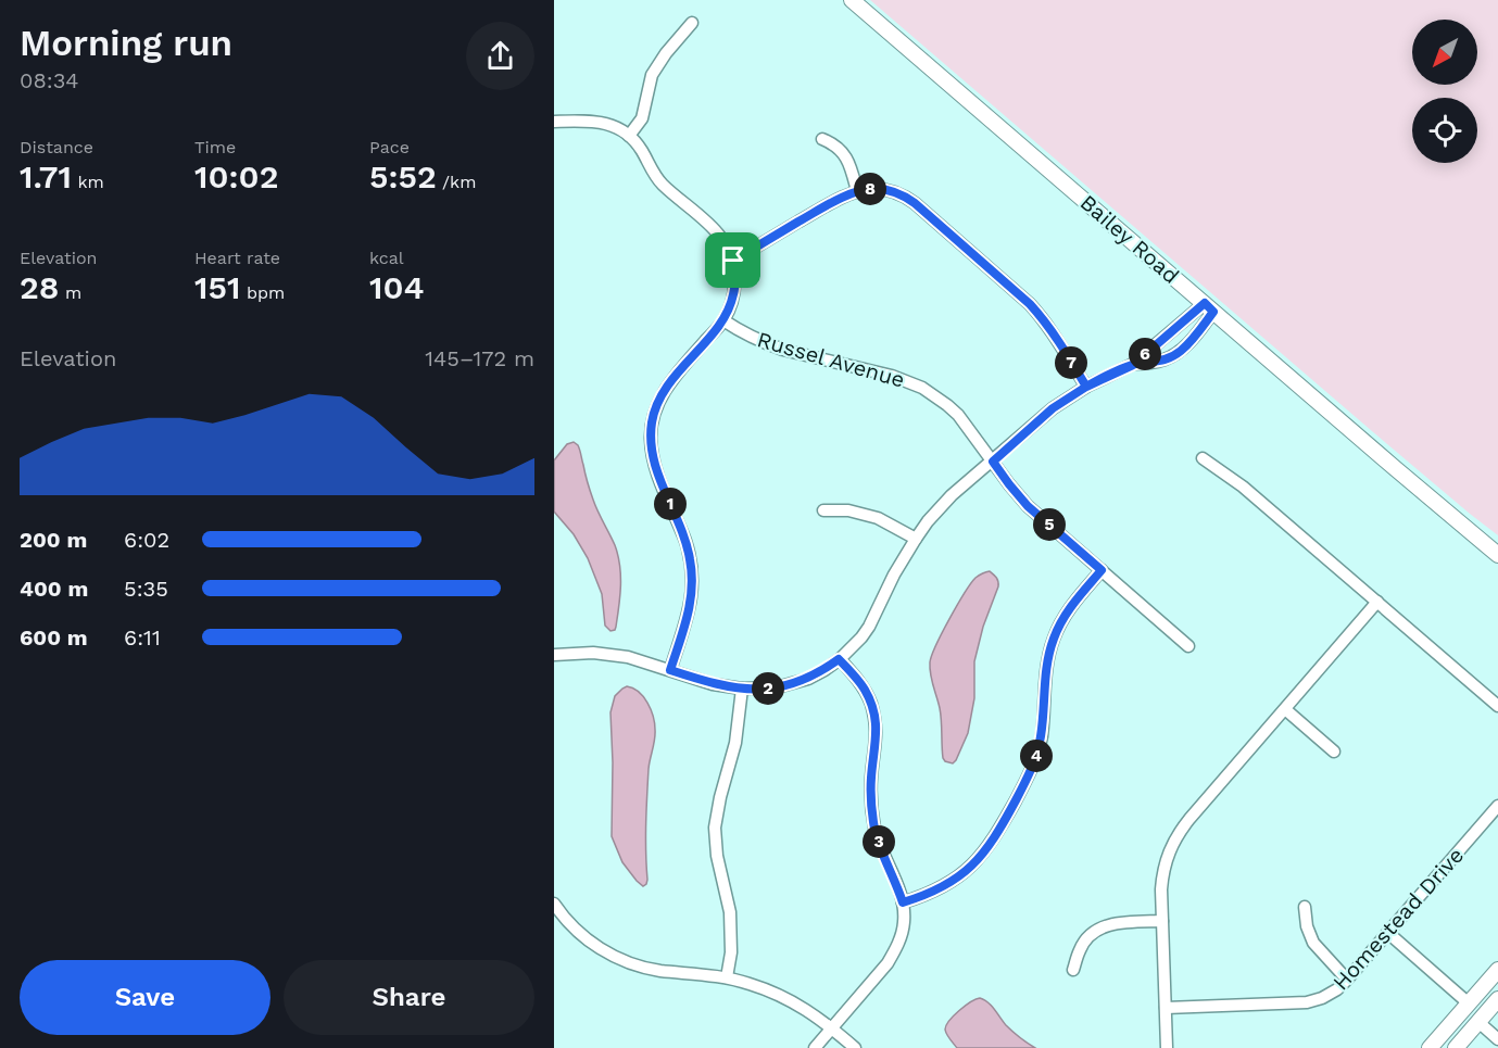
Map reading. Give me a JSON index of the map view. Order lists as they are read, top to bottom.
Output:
{
  "streets": {
    "main road": ["Bailey Road"],
    "street": ["Russel Avenue", "Homestead Drive"]
  },
  "north": "bottom left",
  "page": {
    "heading": ["Morning run", "08:34"],
    "stats": [
      ["Distance", "1.71 km"],
      ["Time", "10:02"],
      ["Pace", "5:52 /km"],
      ["Elevation", "28 m"],
      ["Heart rate", "151 bpm"],
      ["kcal", "104"]
    ],
    "pins": [
      "8",
      "6",
      "7",
      "1",
      "5",
      "2",
      "4",
      "3"
    ],
    "chart": ["Elevation", "145–172 m"],
    "list": [
      {
        "name": "200 m",
        "note": "6:02"
      },
      {
        "name": "400 m",
        "note": "5:35"
      },
      {
        "name": "600 m",
        "note": "6:11"
      }
    ],
    "buttons": ["Save", "Share"]
  }
}
